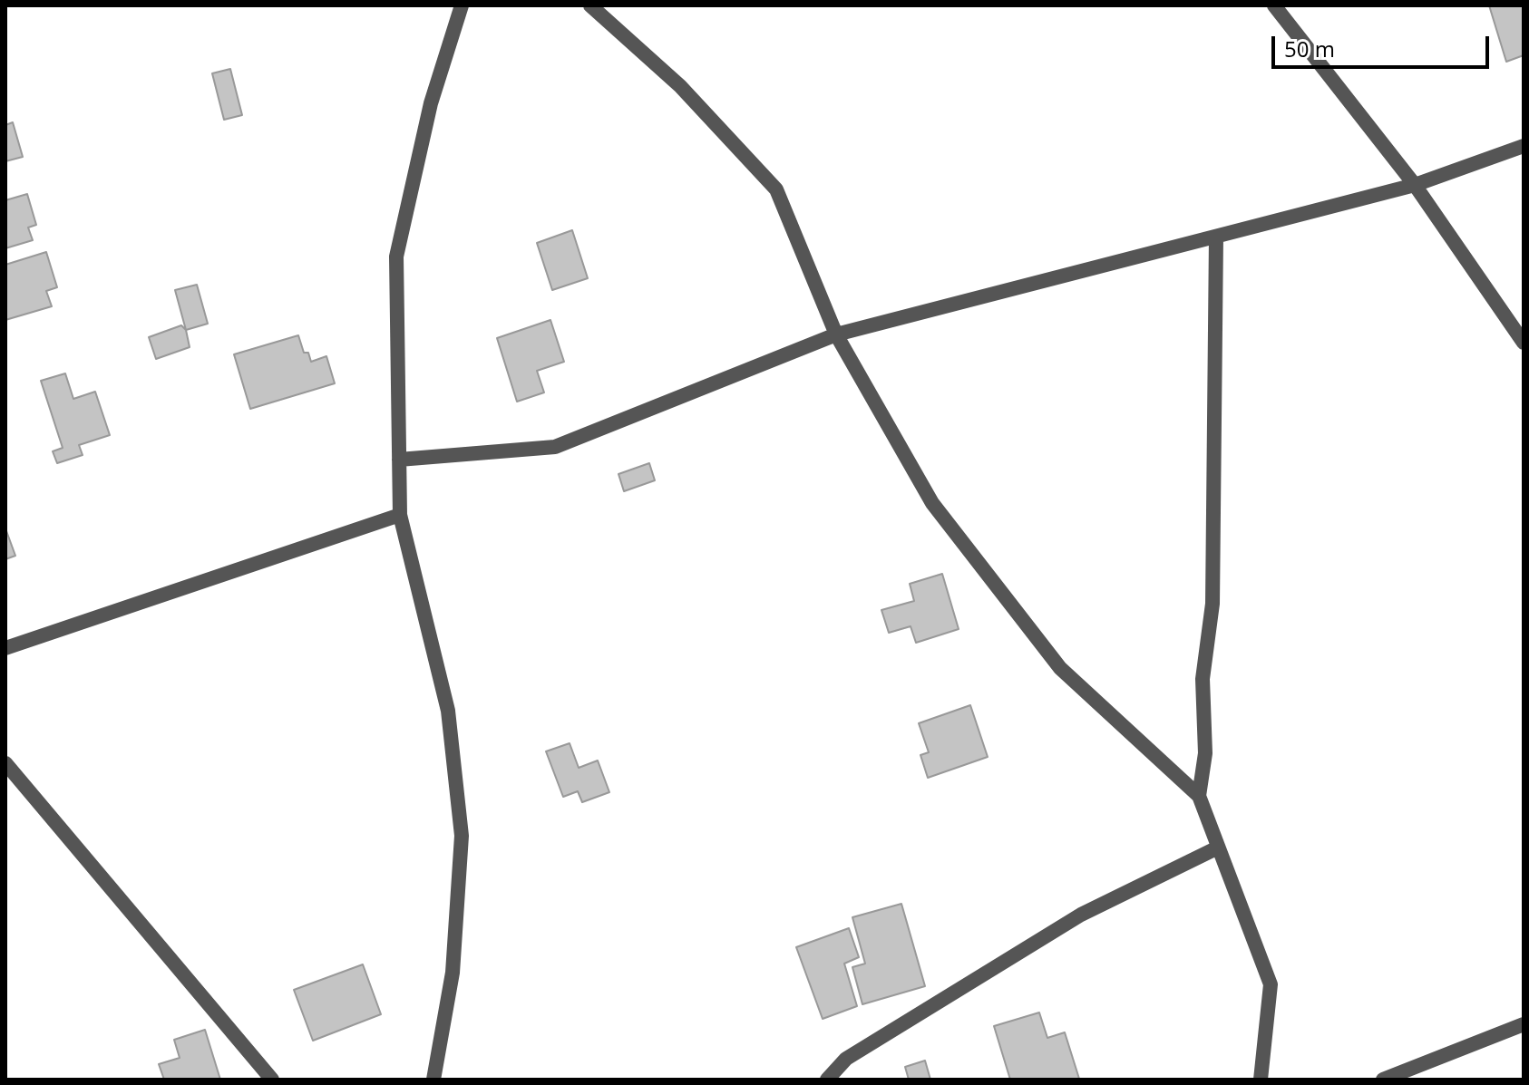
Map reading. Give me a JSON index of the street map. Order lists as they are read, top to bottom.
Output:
{
  "scale_bar": "50 m"
}
